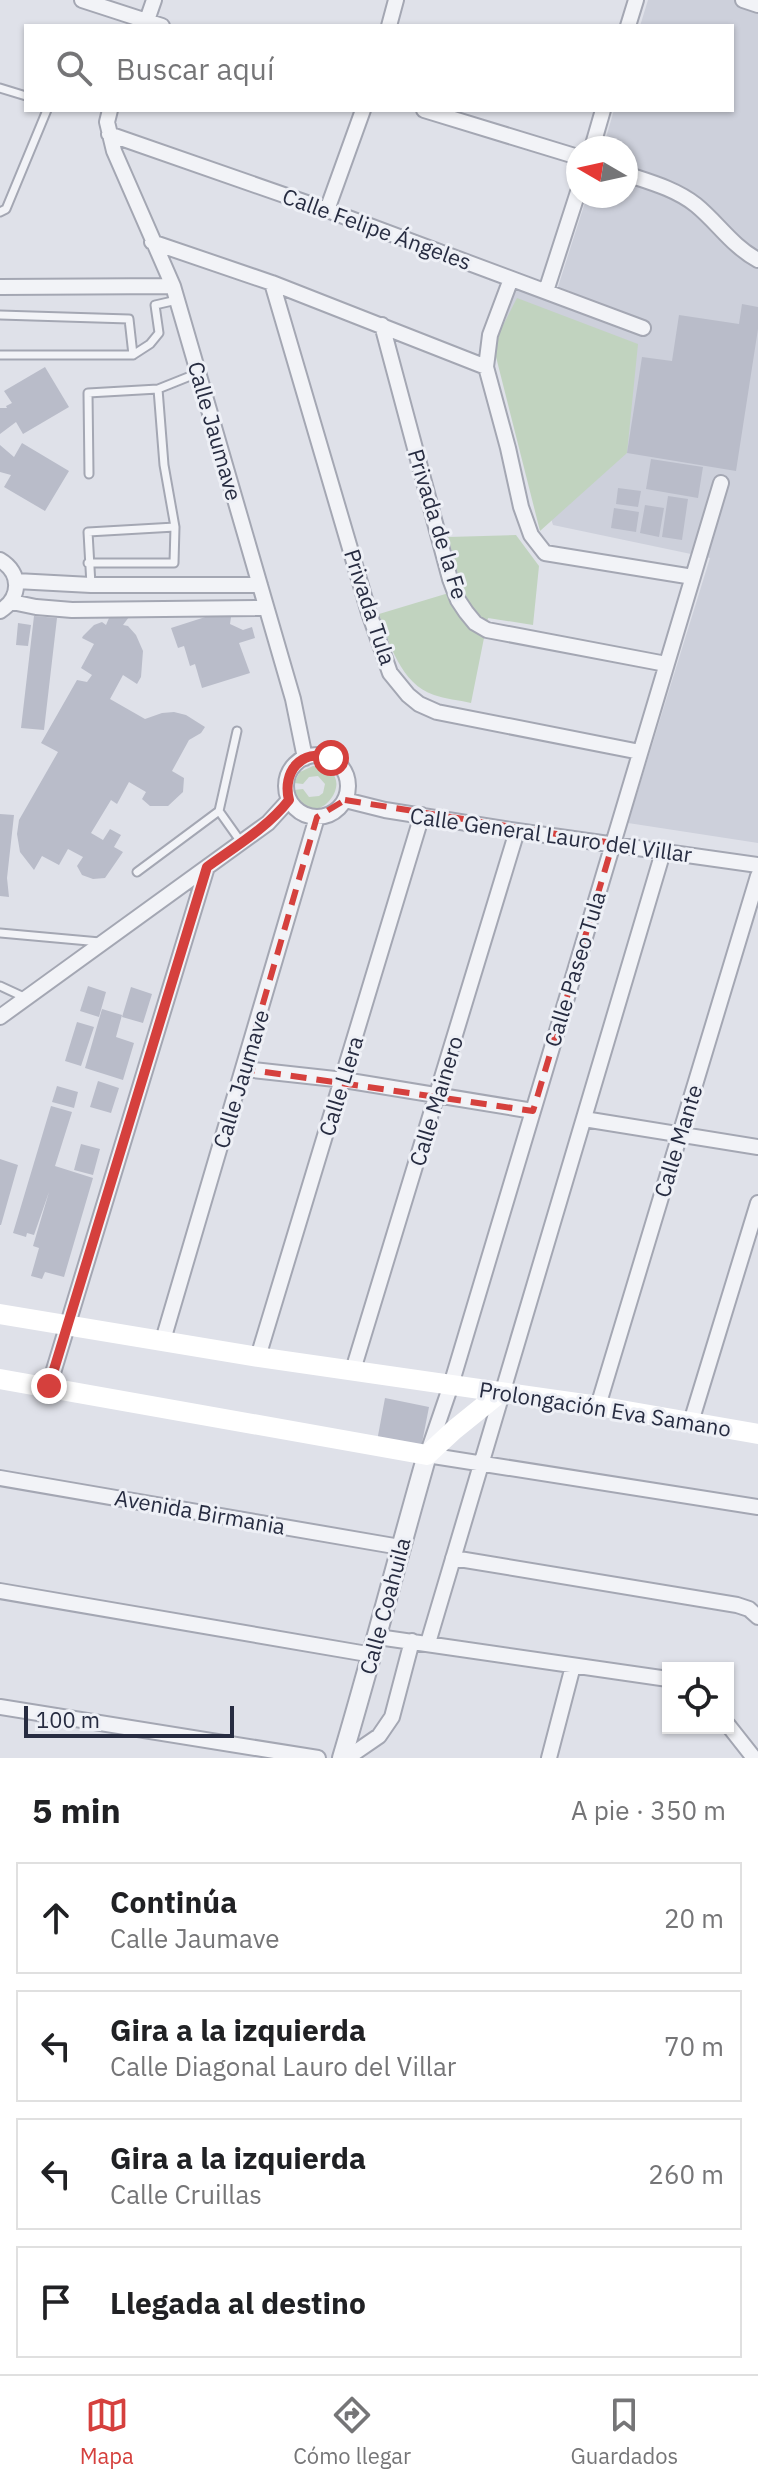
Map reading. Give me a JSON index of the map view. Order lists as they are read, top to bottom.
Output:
{
  "streets": {
    "main road": ["Prolongación Eva Samano"],
    "street": [
      "Calle Felipe Ángeles",
      "Calle Jaumave",
      "Privada de la Fe",
      "Privada Tula",
      "Calle General Lauro del Villar",
      "Calle Paseo Tula",
      "Calle Llera",
      "Calle Mainero",
      "Calle Mante",
      "Avenida Birmania",
      "Calle Coahuila"
    ]
  },
  "crossings": [
    ["Calle Felipe Ángeles", "Calle Jaumave"],
    ["Calle Jaumave", "Calle General Lauro del Villar"],
    ["Calle Jaumave", "Prolongación Eva Samano"],
    ["Privada de la Fe", "Calle Paseo Tula"],
    ["Privada Tula", "Calle Paseo Tula"],
    ["Calle General Lauro del Villar", "Calle Paseo Tula"],
    ["Calle General Lauro del Villar", "Calle Llera"],
    ["Calle General Lauro del Villar", "Calle Mainero"],
    ["Calle Paseo Tula", "Prolongación Eva Samano"],
    ["Calle Paseo Tula", "Calle Coahuila"],
    ["Calle Llera", "Prolongación Eva Samano"],
    ["Calle Mainero", "Prolongación Eva Samano"],
    ["Calle Mante", "Prolongación Eva Samano"],
    ["Avenida Birmania", "Calle Coahuila"]
  ],
  "scale_bar": "100 m",
  "north": "left",
  "page": {
    "search": "Buscar aquí",
    "scale": "100 m",
    "heading": ["5 min", "A pie · 350 m"],
    "list": [
      ["Continúa", "Calle Jaumave", "20 m"],
      ["Gira a la izquierda", "Calle Diagonal Lauro del Villar", "70 m"],
      ["Gira a la izquierda", "Calle Cruillas", "260 m"],
      "Llegada al destino"
    ],
    "nav": ["Mapa", "Cómo llegar", "Guardados"]
  }
}
